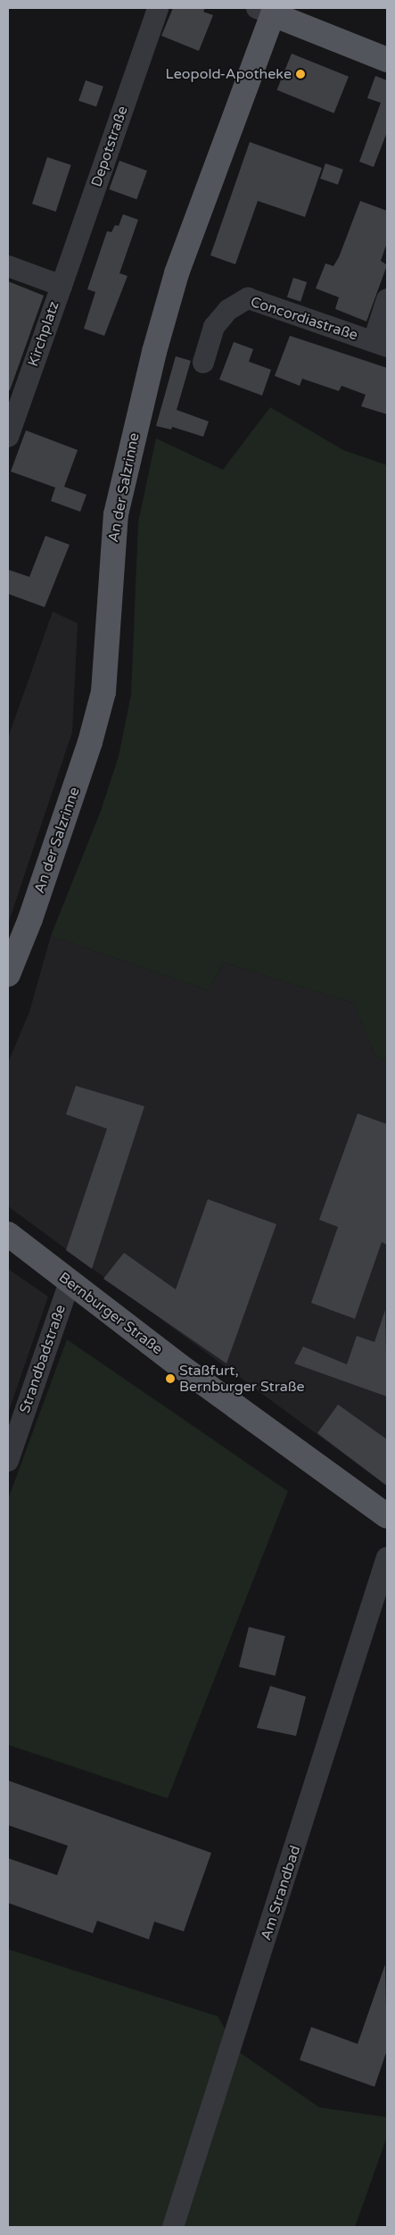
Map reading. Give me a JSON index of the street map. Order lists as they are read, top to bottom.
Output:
{
  "streets": {
    "main road": ["An der Salzrinne", "Bernburger Straße"],
    "street": [
      "Depotstraße",
      "Concordiastraße",
      "Kirchplatz",
      "Strandbadstraße",
      "Am Strandbad"
    ]
  },
  "crossings": [
    ["Depotstraße", "Kirchplatz"],
    ["Bernburger Straße", "Strandbadstraße"]
  ],
  "places": ["Leopold-Apotheke", "Staßfurt, Bernburger Straße"]
}
